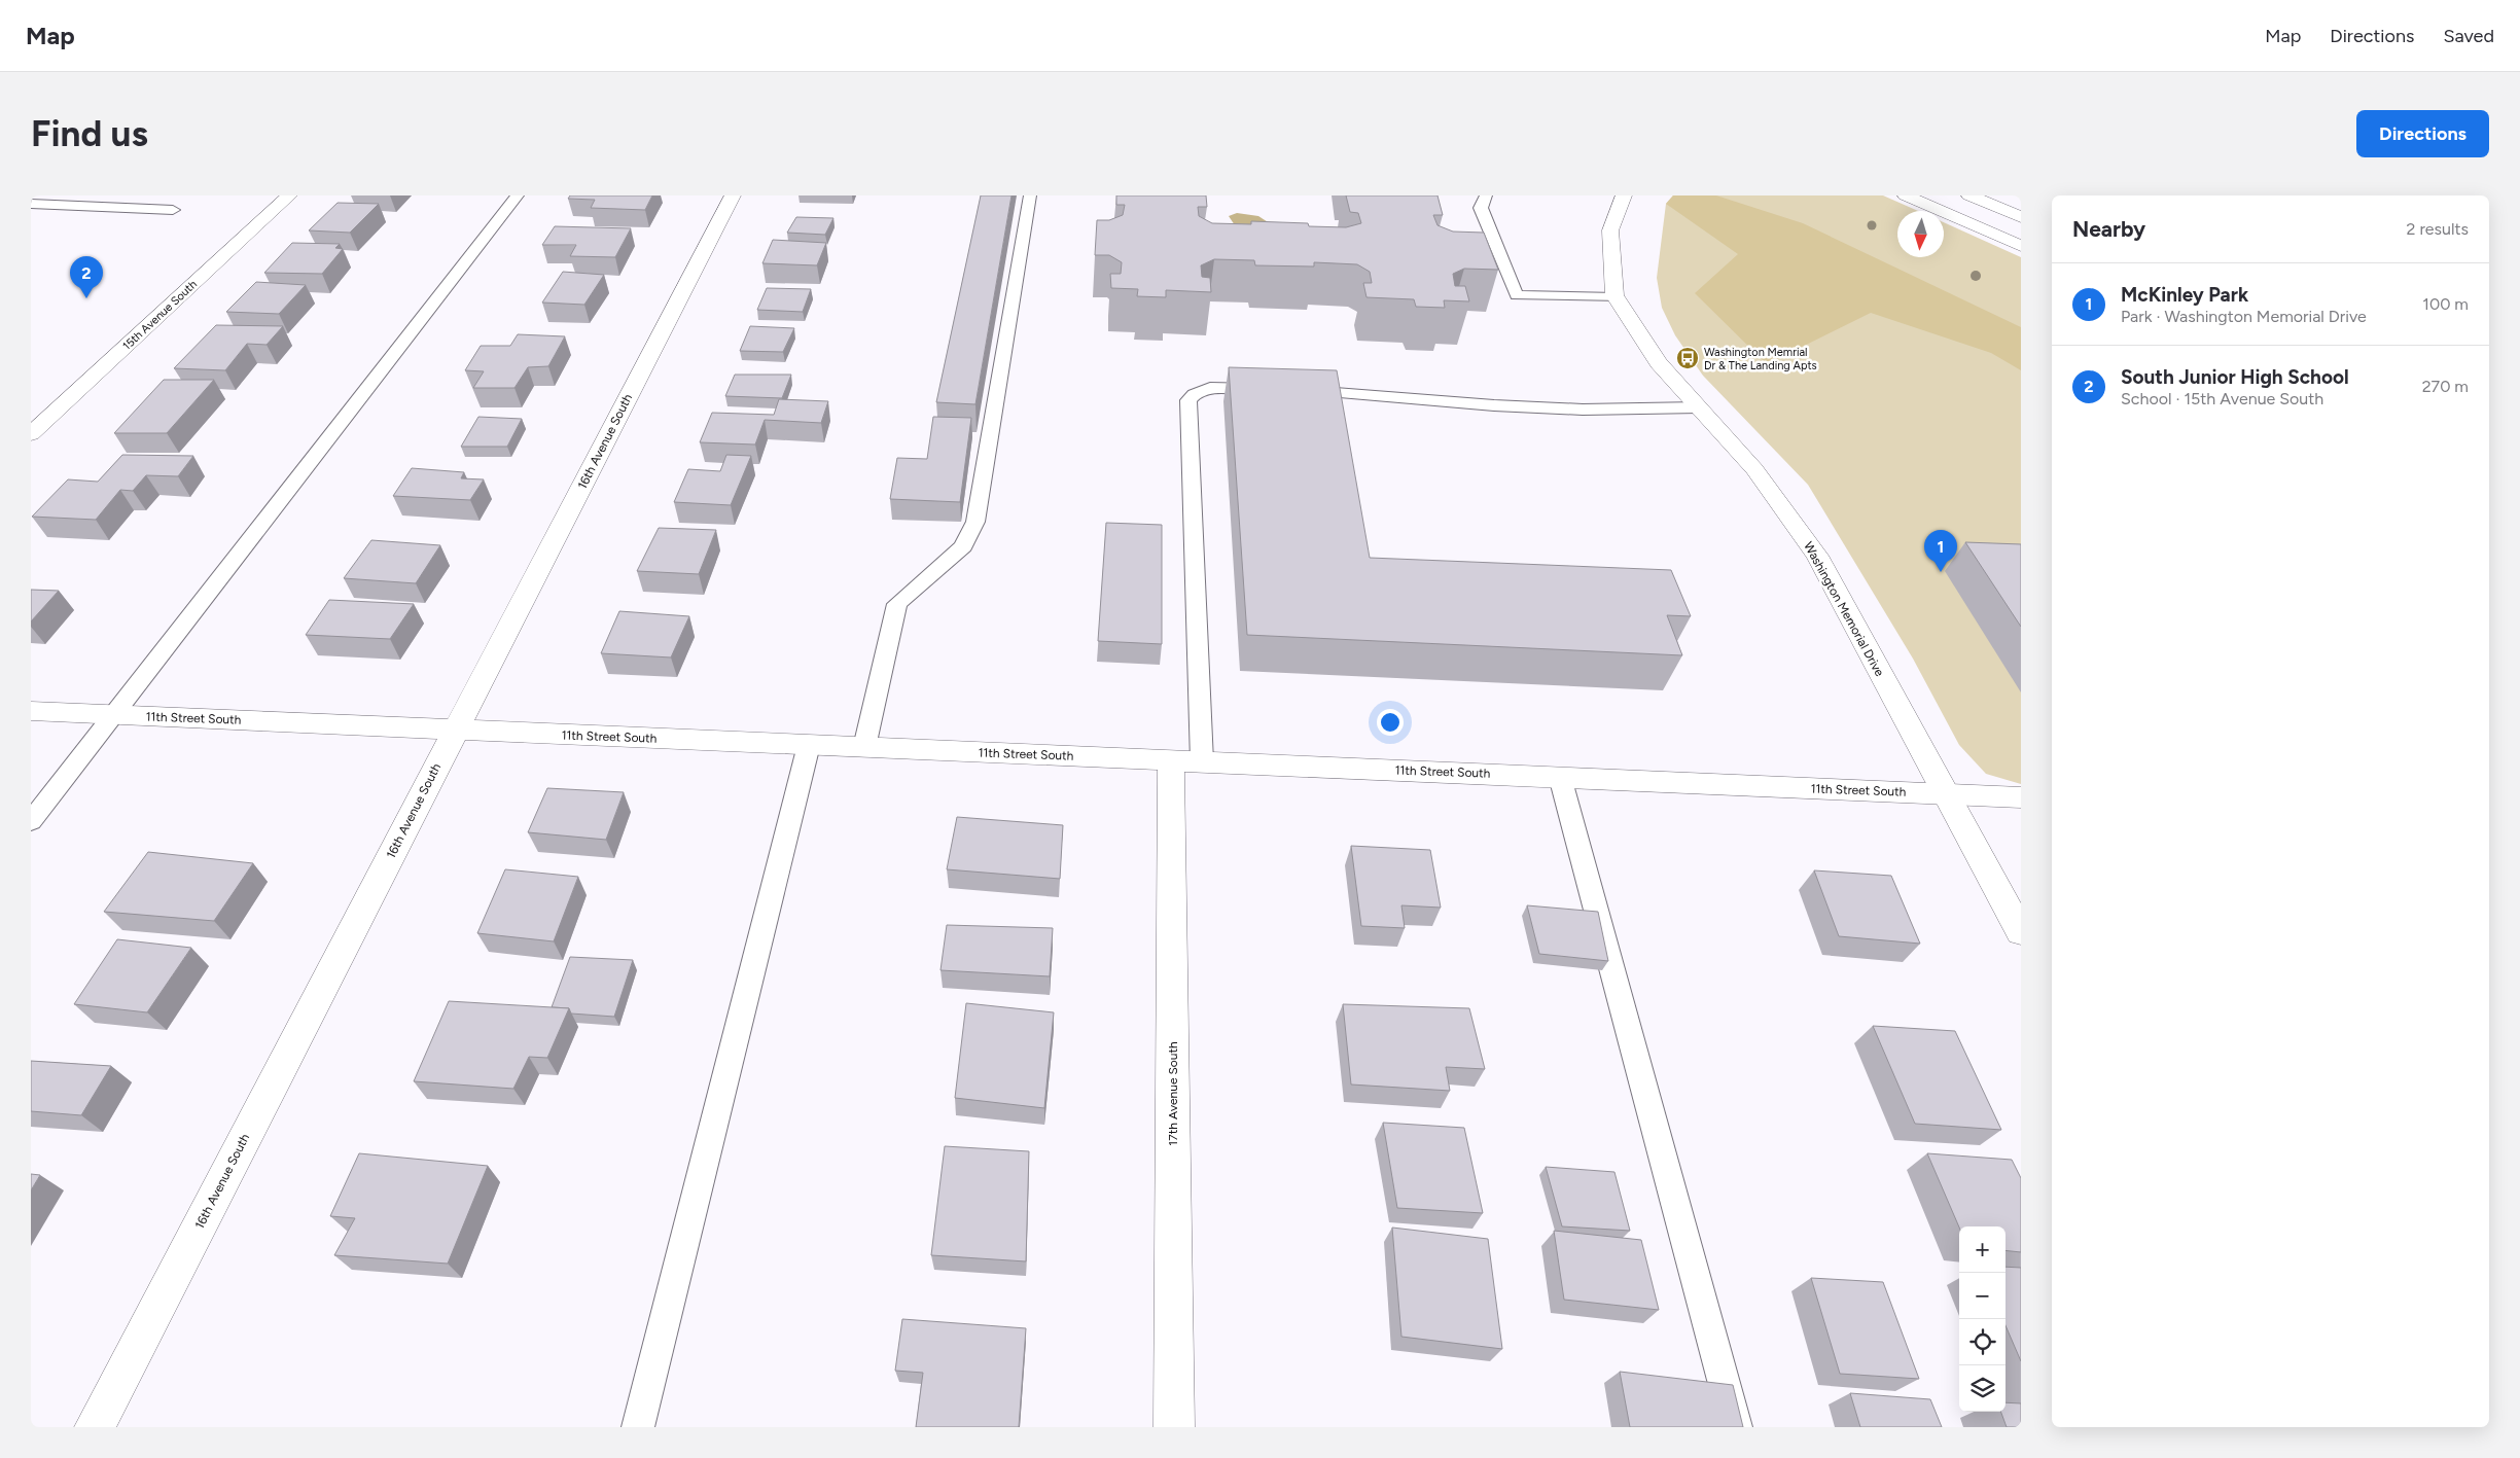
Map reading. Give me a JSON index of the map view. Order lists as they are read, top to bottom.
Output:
{
  "streets": {
    "street": [
      "15th Avenue South",
      "16th Avenue South",
      "Washington Memorial Drive",
      "11th Street South",
      "17th Avenue South"
    ]
  },
  "crossings": [
    ["16th Avenue South", "11th Street South"],
    ["Washington Memorial Drive", "11th Street South"],
    ["11th Street South", "17th Avenue South"]
  ],
  "places": {
    "bus stop": ["Washington Memrial Dr & The Landing Apts"]
  },
  "north": "bottom",
  "page": {
    "header": "Map",
    "nav": ["Map", "Directions", "Saved"],
    "buttons": "Directions",
    "title": "Find us",
    "heading": ["Nearby", "2 results"],
    "pins": ["2", "1"],
    "list": [
      {
        "mark": "1",
        "name": "McKinley Park",
        "note": "Park · Washington Memorial Drive",
        "value": "100 m"
      },
      {
        "mark": "2",
        "name": "South Junior High School",
        "note": "School · 15th Avenue South",
        "value": "270 m"
      }
    ],
    "map_buttons": ["+", "−"]
  }
}
